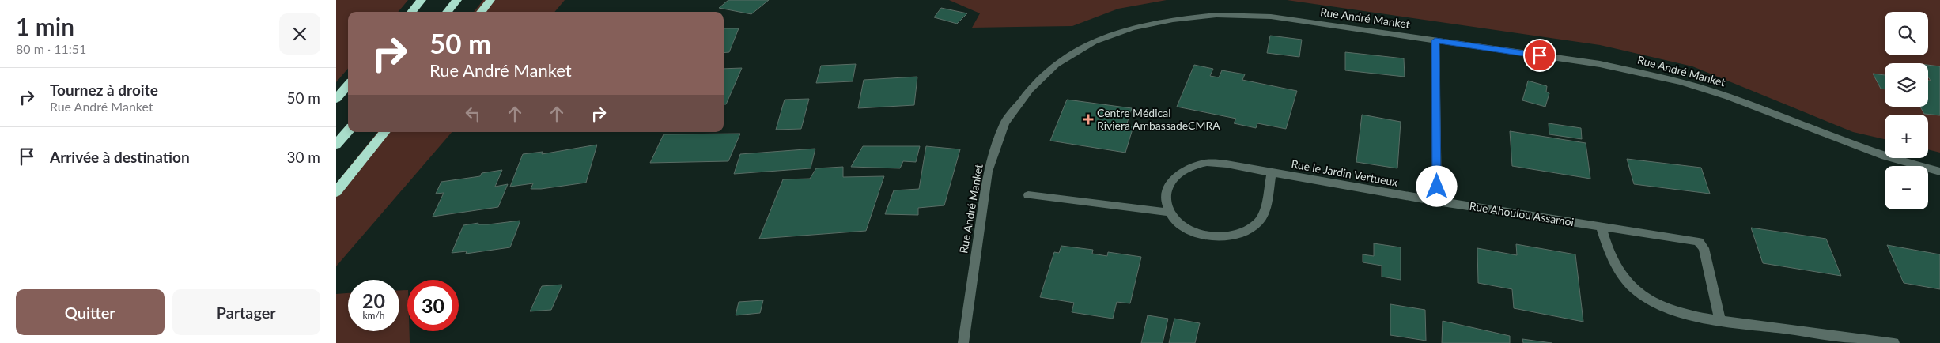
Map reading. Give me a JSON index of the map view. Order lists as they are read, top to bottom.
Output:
{
  "streets": {
    "street": ["Rue André Manket", "Rue le Jardin Vertueux", "Rue Ahoulou Assamoi"]
  },
  "crossings": [
    ["Rue le Jardin Vertueux", "Rue Ahoulou Assamoi"]
  ],
  "places": {
    "health": ["Centre Médical Riviera AmbassadeCMRA"]
  },
  "page": {
    "heading": ["1 min", "80 m · 11:51"],
    "map_buttons": ["+", "−"],
    "turn": ["50 m", "Rue André Manket"],
    "list": [
      {
        "name": "Tournez à droite",
        "note": "Rue André Manket",
        "value": "50 m"
      },
      {
        "name": "Arrivée à destination",
        "value": "30 m"
      }
    ],
    "speed": "20 km/h",
    "limit": "30",
    "buttons": ["Quitter", "Partager"]
  }
}
